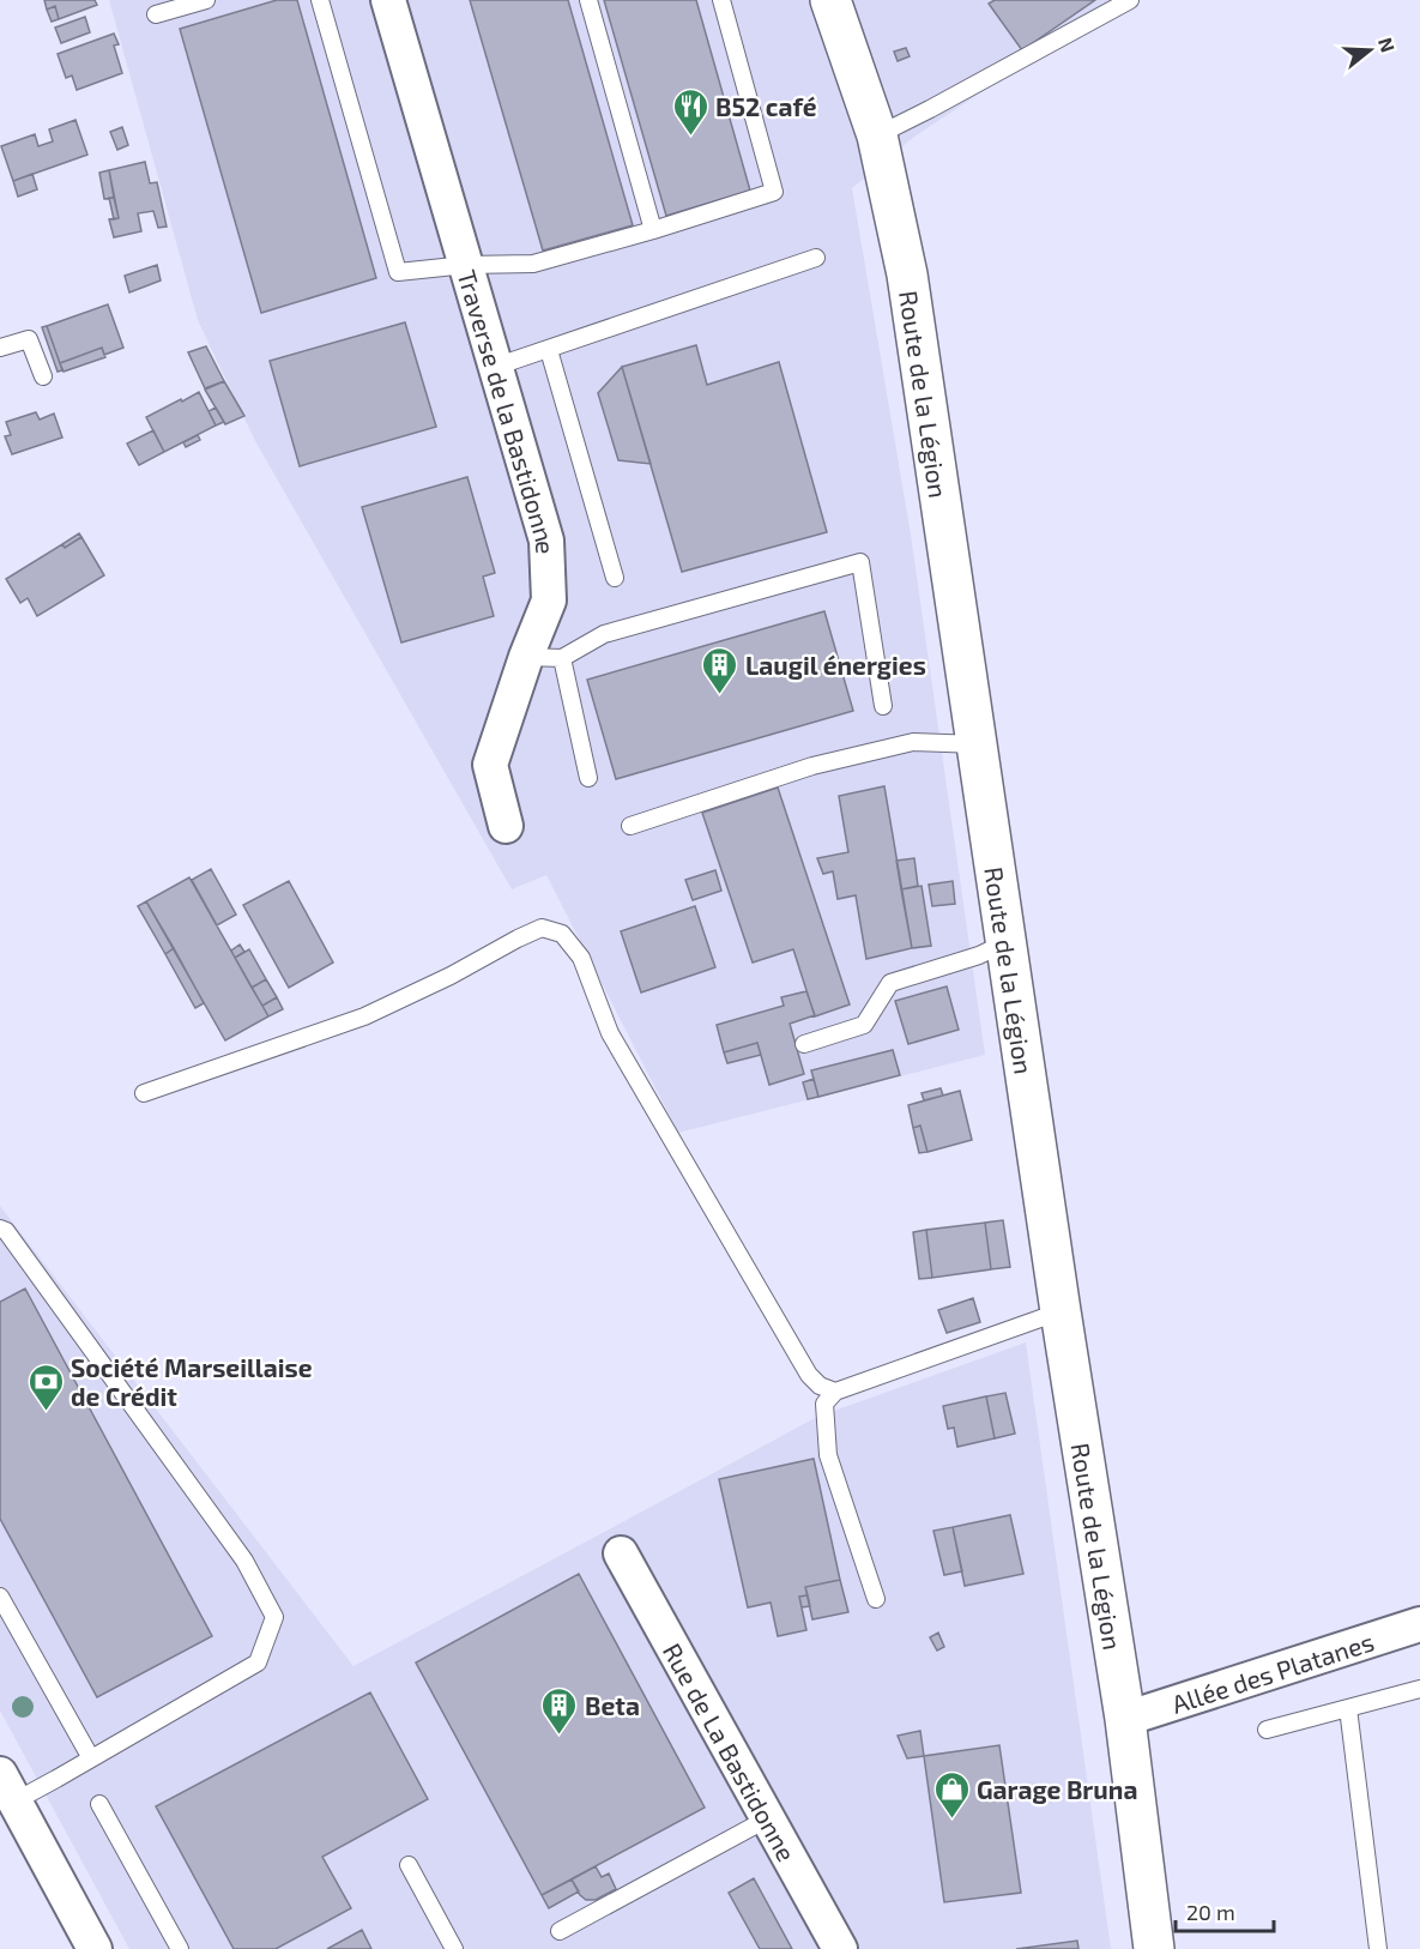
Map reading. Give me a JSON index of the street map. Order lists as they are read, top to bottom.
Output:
{
  "streets": {
    "main road": ["Route de la Légion"],
    "street": ["Traverse de la Bastidonne", "Allée des Platanes", "Rue de La Bastidonne"]
  },
  "crossings": [
    ["Route de la Légion", "Allée des Platanes"]
  ],
  "places": {
    "restaurant": ["B52 café"],
    "building": ["Laugil énergies", "Beta"],
    "bank": ["Société Marseillaise de Crédit"],
    "shop": ["Garage Bruna"]
  },
  "scale_bar": "20 m",
  "north": "right"
}
